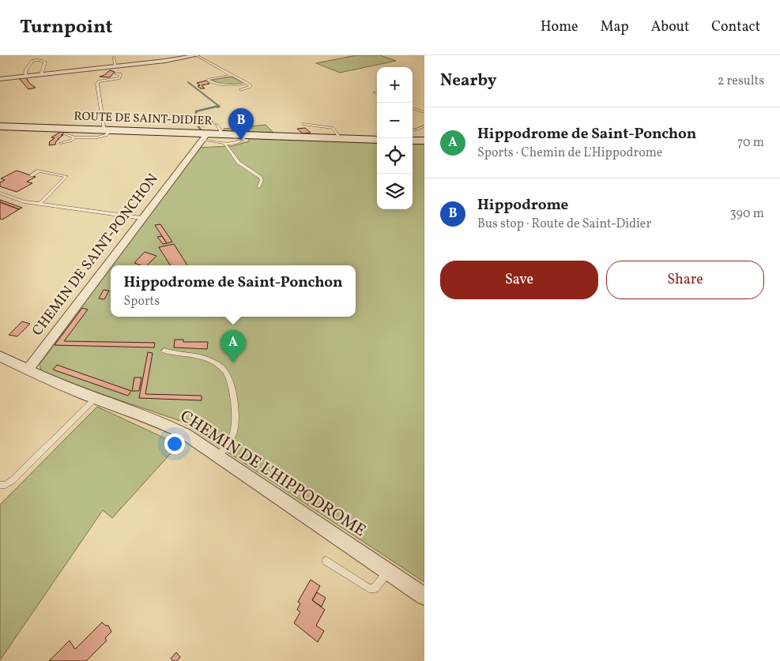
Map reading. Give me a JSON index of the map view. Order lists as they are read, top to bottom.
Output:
{
  "streets": {
    "main road": ["ROUTE DE SAINT-DIDIER"],
    "street": ["CHEMIN DE SAINT-PONCHON", "CHEMIN DE L'HIPPODROME"]
  },
  "crossings": [
    ["ROUTE DE SAINT-DIDIER", "CHEMIN DE SAINT-PONCHON"],
    ["CHEMIN DE SAINT-PONCHON", "CHEMIN DE L'HIPPODROME"]
  ],
  "page": {
    "header": "Turnpoint",
    "nav": [
      "Home",
      "Map",
      "About",
      "Contact"
    ],
    "heading": ["Nearby", "2 results"],
    "map_buttons": ["+", "−"],
    "list": [
      {
        "mark": "A",
        "name": "Hippodrome de Saint-Ponchon",
        "note": "Sports · Chemin de L'Hippodrome",
        "value": "70 m"
      },
      {
        "mark": "B",
        "name": "Hippodrome",
        "note": "Bus stop · Route de Saint-Didier",
        "value": "390 m"
      }
    ],
    "pins": ["B", "A"],
    "buttons": ["Save", "Share"],
    "popup": ["Hippodrome de Saint-Ponchon", "Sports"]
  }
}
